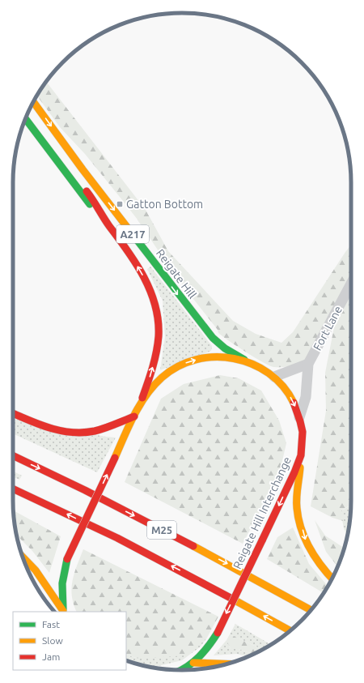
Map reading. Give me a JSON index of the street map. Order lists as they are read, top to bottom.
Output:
{
  "streets": {
    "main road": [
      "A217",
      "Reigate Hill",
      "Reigate Hill Interchange",
      "M25"
    ],
    "street": ["Fort Lane"]
  },
  "crossings": [
    ["A217", "Reigate Hill Interchange"],
    ["Reigate Hill", "Reigate Hill Interchange"],
    ["Fort Lane", "Reigate Hill Interchange"]
  ],
  "places": {
    "transit": ["Gatton Bottom"]
  },
  "legend": ["Fast", "Slow", "Jam"]
}
